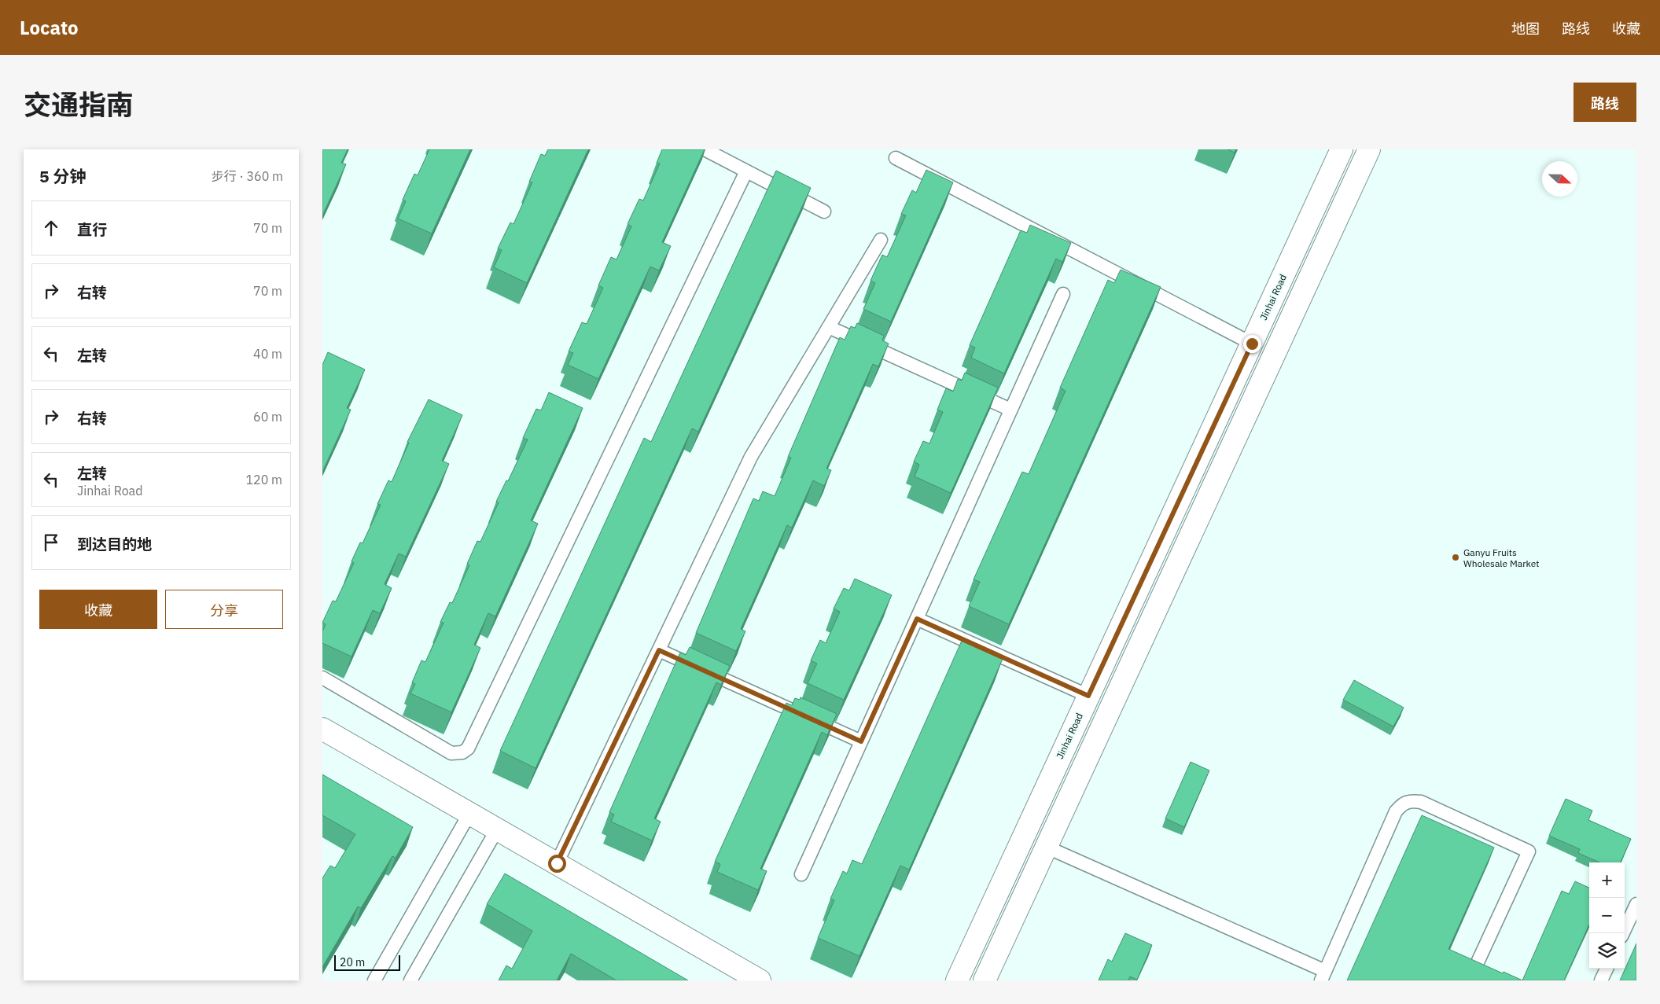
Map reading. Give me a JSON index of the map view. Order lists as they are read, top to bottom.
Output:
{
  "streets": {
    "main road": ["Jinhai Road"]
  },
  "places": ["Ganyu Fruits Wholesale Market"],
  "scale_bar": "20 m",
  "north": "right",
  "page": {
    "header": "Locato",
    "nav": ["地图", "路线", "收藏"],
    "title": "交通指南",
    "buttons": [
      "路线",
      ["收藏", "分享"]
    ],
    "heading": ["5 分钟", "步行 · 360 m"],
    "list": [
      ["直行", "70 m"],
      ["右转", "70 m"],
      ["左转", "40 m"],
      ["右转", "60 m"],
      ["左转", "Jinhai Road", "120 m"],
      "到达目的地"
    ],
    "map_buttons": ["+", "−"],
    "scale": "20 m"
  }
}
